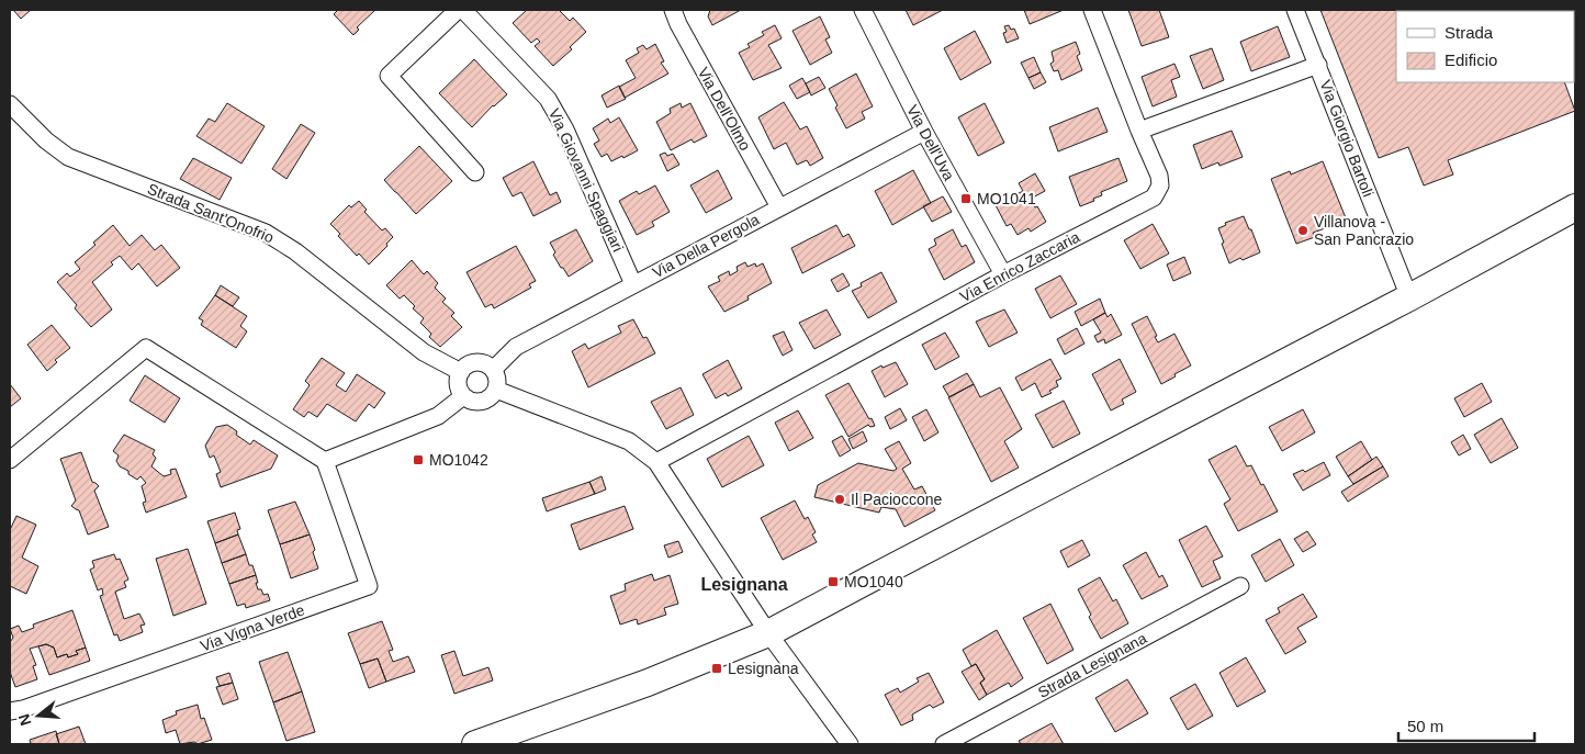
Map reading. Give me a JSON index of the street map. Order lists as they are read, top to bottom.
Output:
{
  "streets": {
    "street": [
      "Via Dell'Olmo",
      "Via Giorgio Bartoli",
      "Via Dell'Uva",
      "Via Giovanni Spaggiari",
      "Strada Sant'Onofrio",
      "Via Della Pergola",
      "Via Enrico Zaccaria",
      "Via Vigna Verde",
      "Strada Lesignana"
    ]
  },
  "crossings": [
    ["Via Dell'Olmo", "Via Della Pergola"],
    ["Via Dell'Uva", "Via Della Pergola"],
    ["Via Dell'Uva", "Via Enrico Zaccaria"],
    ["Via Giovanni Spaggiari", "Via Della Pergola"],
    ["Strada Sant'Onofrio", "Via Della Pergola"]
  ],
  "districts": ["Lesignana"],
  "places": {
    "transit": [
      "MO1041",
      "MO1042",
      "MO1040",
      "Lesignana"
    ],
    "other": ["Villanova - San Pancrazio", "Il Pacioccone"]
  },
  "legend": ["Strada", "Edificio"],
  "scale_bar": "50 m",
  "north": "left"
}
